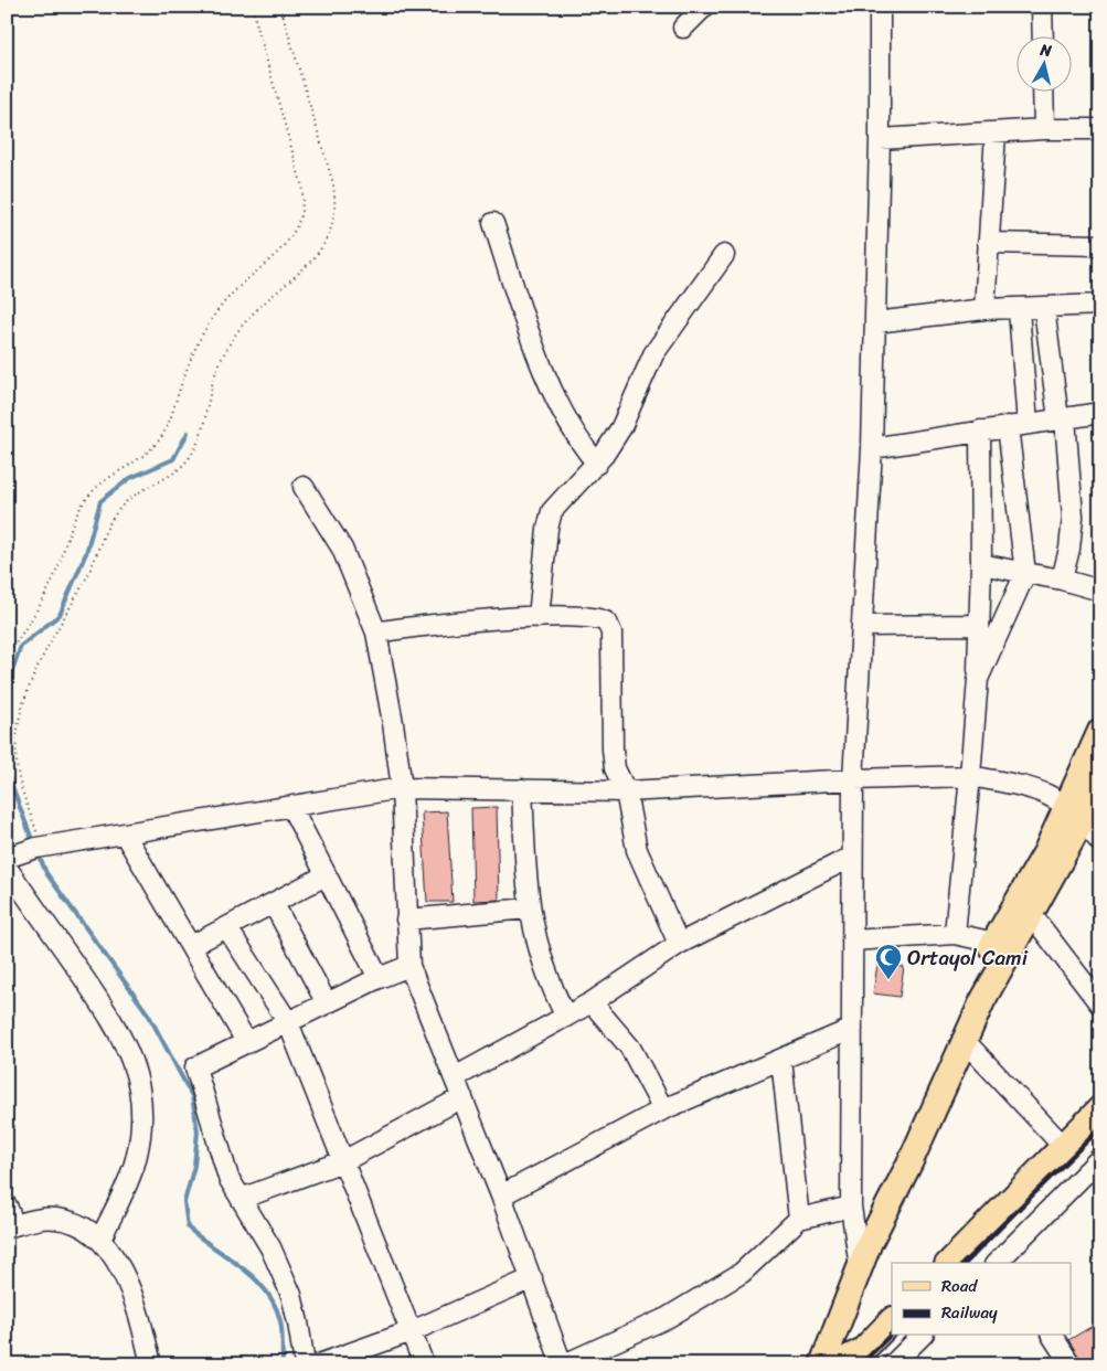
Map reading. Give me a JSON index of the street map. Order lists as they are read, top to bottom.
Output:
{
  "places": {
    "mosque": ["Ortayol Cami"]
  },
  "legend": ["Road", "Railway"],
  "north": "top"
}
